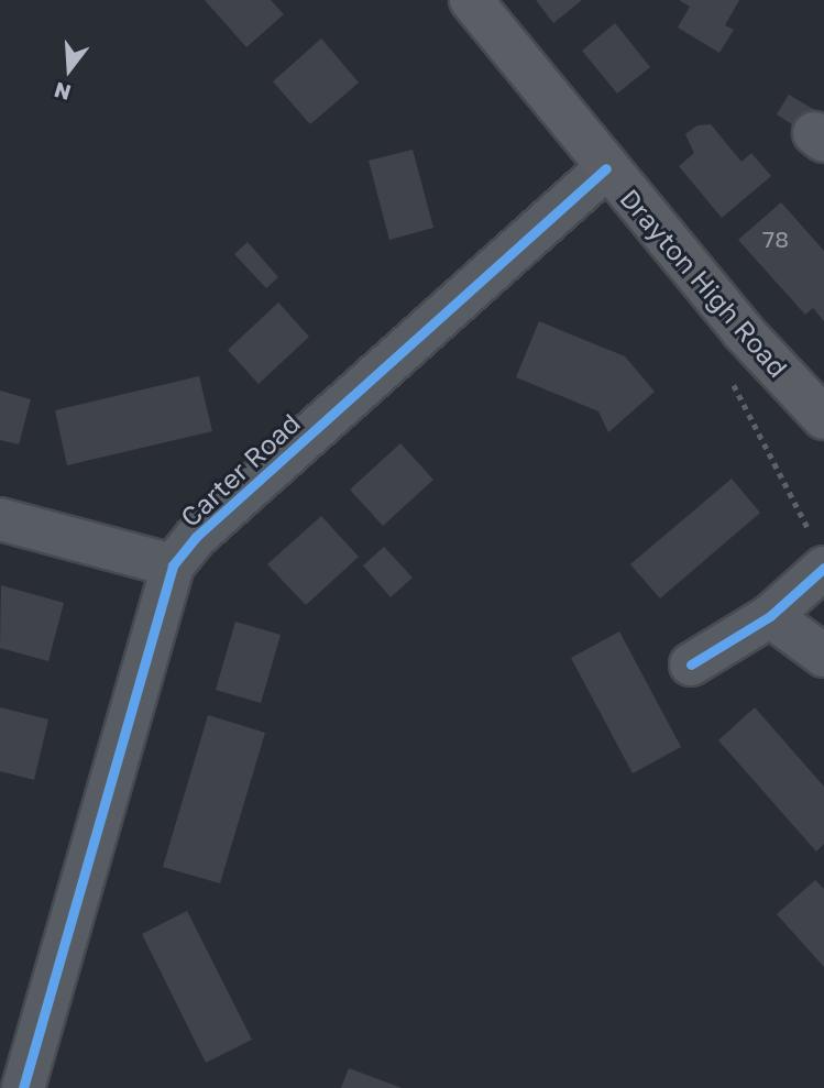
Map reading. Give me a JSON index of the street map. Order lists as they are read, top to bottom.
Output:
{
  "streets": {
    "main road": ["Drayton High Road"],
    "street": ["Carter Road"]
  },
  "crossings": [
    ["Drayton High Road", "Carter Road"]
  ],
  "house_numbers": ["78"],
  "north": "bottom"
}
